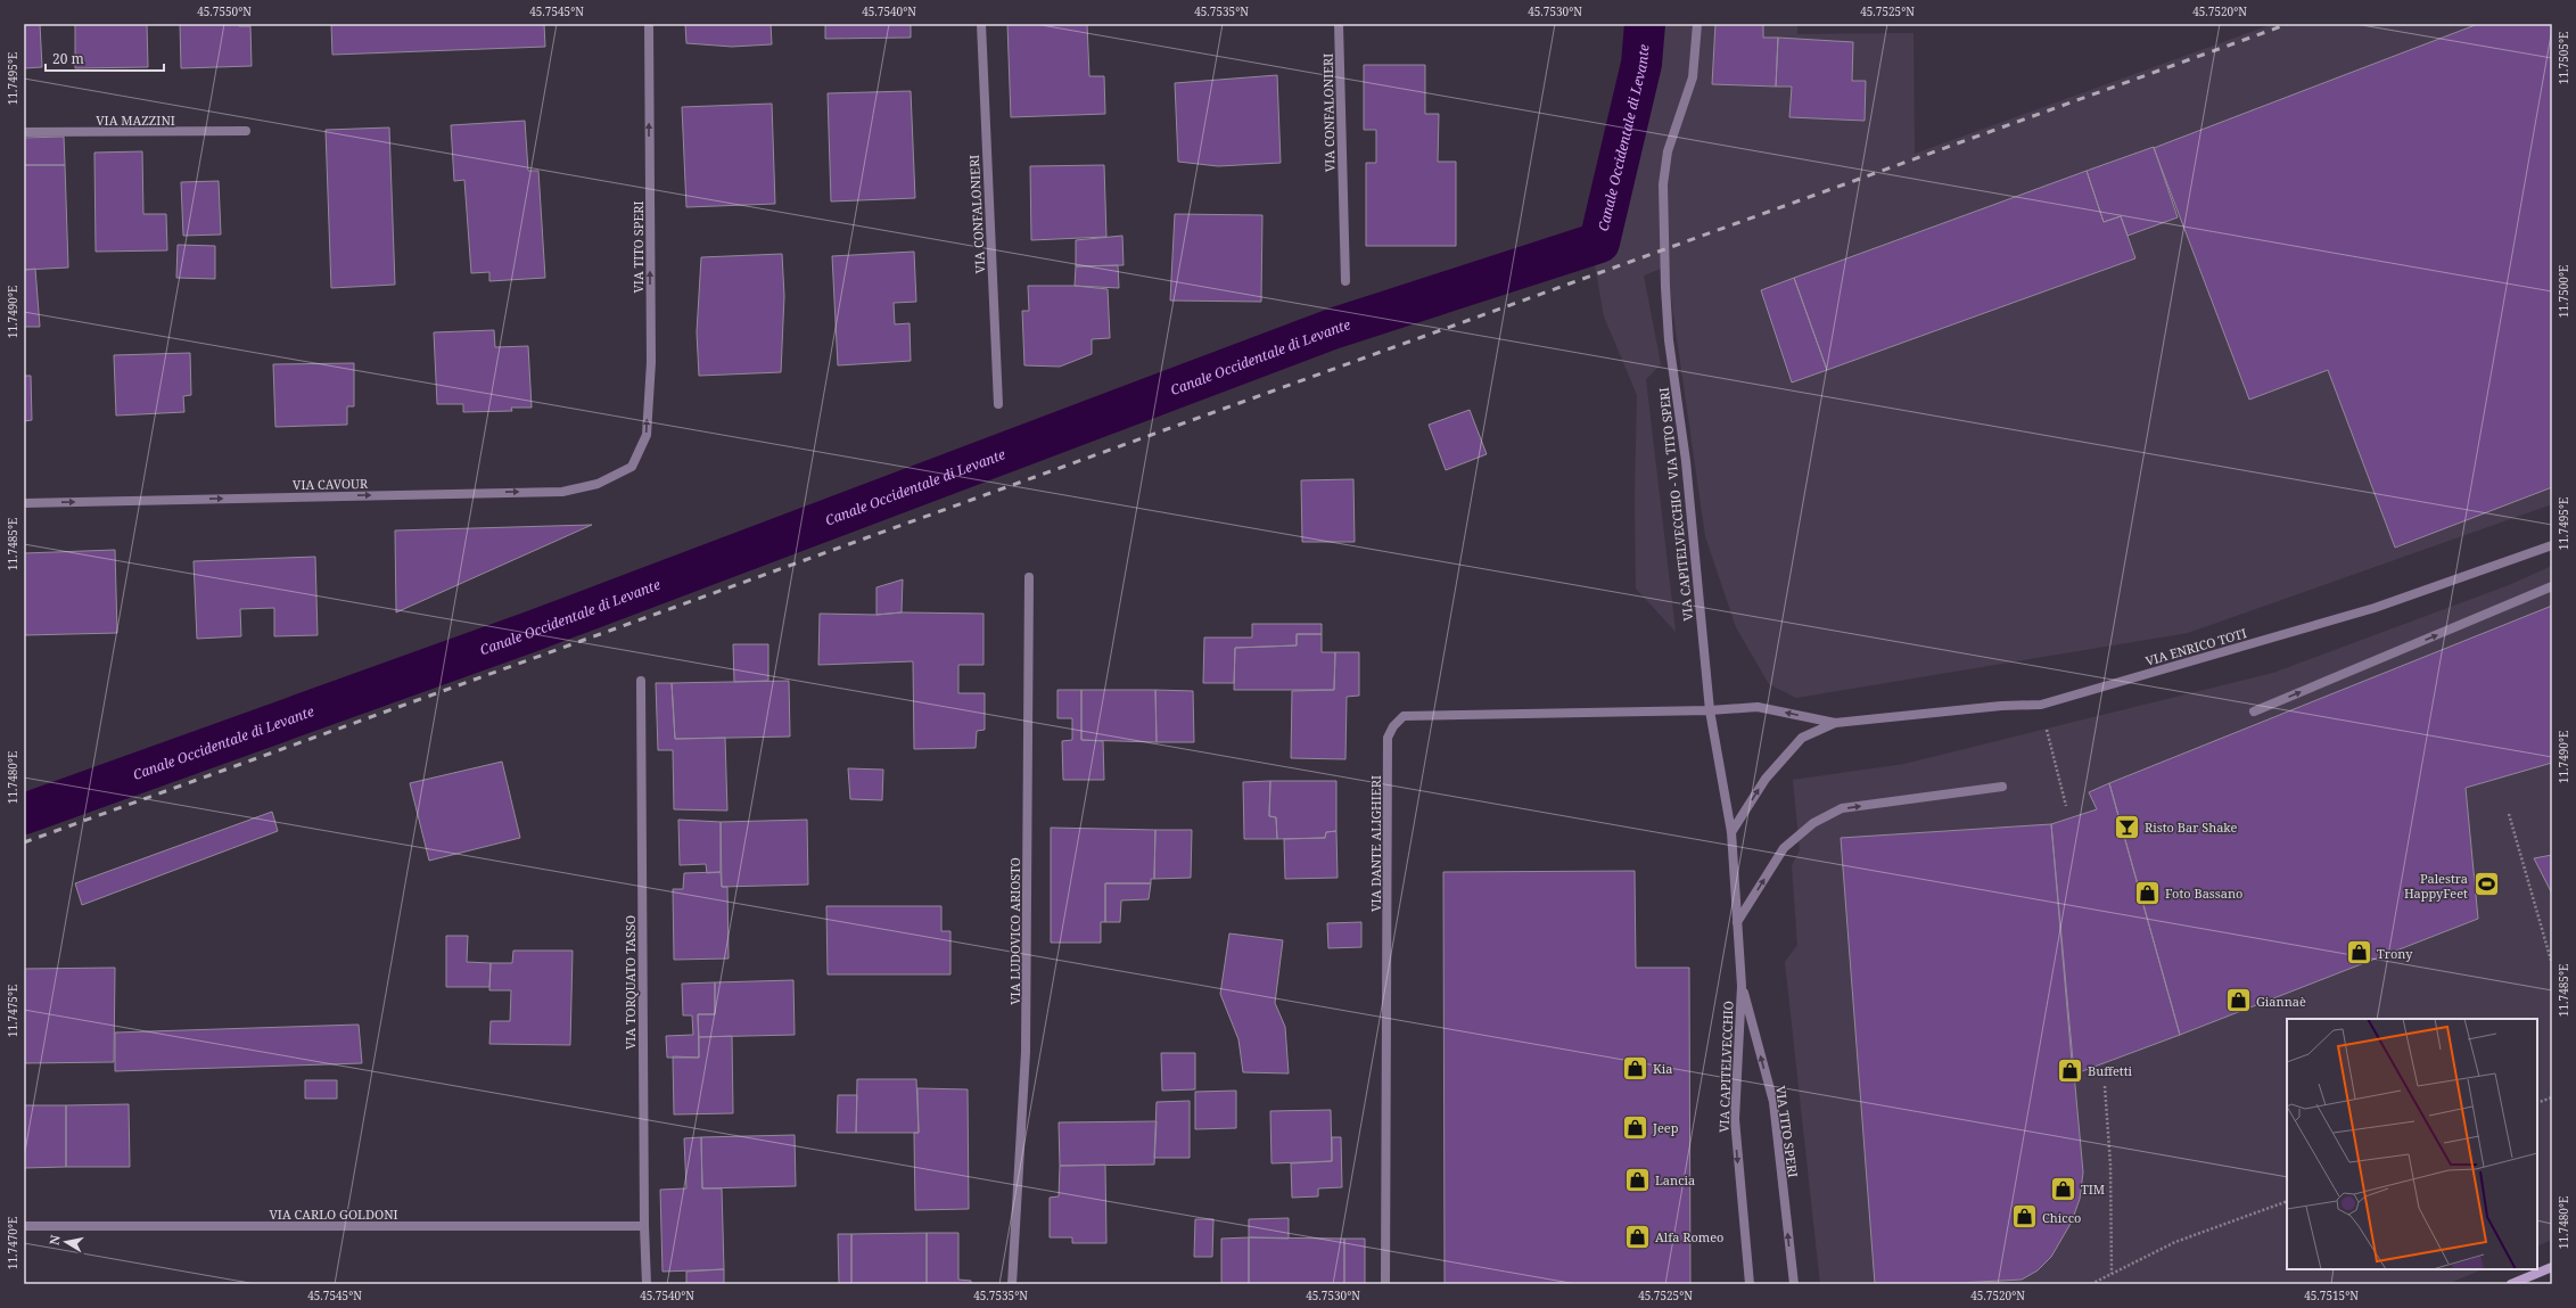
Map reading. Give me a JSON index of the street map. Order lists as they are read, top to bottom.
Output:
{
  "streets": {
    "street": [
      "VIA CONFALONIERI",
      "VIA MAZZINI",
      "VIA TITO SPERI",
      "VIA CAVOUR",
      "VIA CAPITELVECCHIO - VIA TITO SPERI",
      "VIA ENRICO TOTI",
      "VIA DANTE ALIGHIERI",
      "VIA LUDOVICO ARIOSTO",
      "VIA TORQUATO TASSO",
      "VIA CAPITELVECCHIO",
      "VIA CARLO GOLDONI"
    ]
  },
  "crossings": [
    ["VIA TITO SPERI", "VIA CAVOUR"],
    ["VIA TITO SPERI", "VIA CAPITELVECCHIO - VIA TITO SPERI"],
    ["VIA TITO SPERI", "VIA CAPITELVECCHIO"],
    ["VIA CAPITELVECCHIO - VIA TITO SPERI", "VIA ENRICO TOTI"],
    ["VIA CAPITELVECCHIO - VIA TITO SPERI", "VIA DANTE ALIGHIERI"],
    ["VIA CAPITELVECCHIO - VIA TITO SPERI", "VIA CAPITELVECCHIO"],
    ["VIA ENRICO TOTI", "VIA DANTE ALIGHIERI"],
    ["VIA TORQUATO TASSO", "VIA CARLO GOLDONI"]
  ],
  "one_way": ["VIA TITO SPERI", "VIA CAVOUR", "VIA CAPITELVECCHIO"],
  "water": ["Canale Occidentale di Levante"],
  "places": {
    "bar": ["Risto Bar Shake"],
    "sports": ["Palestra HappyFeet"],
    "shop": [
      "Foto Bassano",
      "Trony",
      "Giannaè",
      "Kia",
      "Buffetti",
      "Jeep",
      "Lancia",
      "TIM",
      "Chicco",
      "Alfa Romeo"
    ]
  },
  "scale_bar": "20 m",
  "north": "left",
  "coordinates": [
    "45.7550°N",
    "45.7545°N",
    "45.7540°N",
    "45.7535°N",
    "45.7530°N",
    "45.7525°N",
    "45.7520°N",
    "11.7505°E",
    "11.7495°E",
    "11.7500°E",
    "11.7490°E",
    "11.7485°E",
    "11.7480°E",
    "11.7475°E",
    "11.7470°E",
    "45.7515°N"
  ]
}
